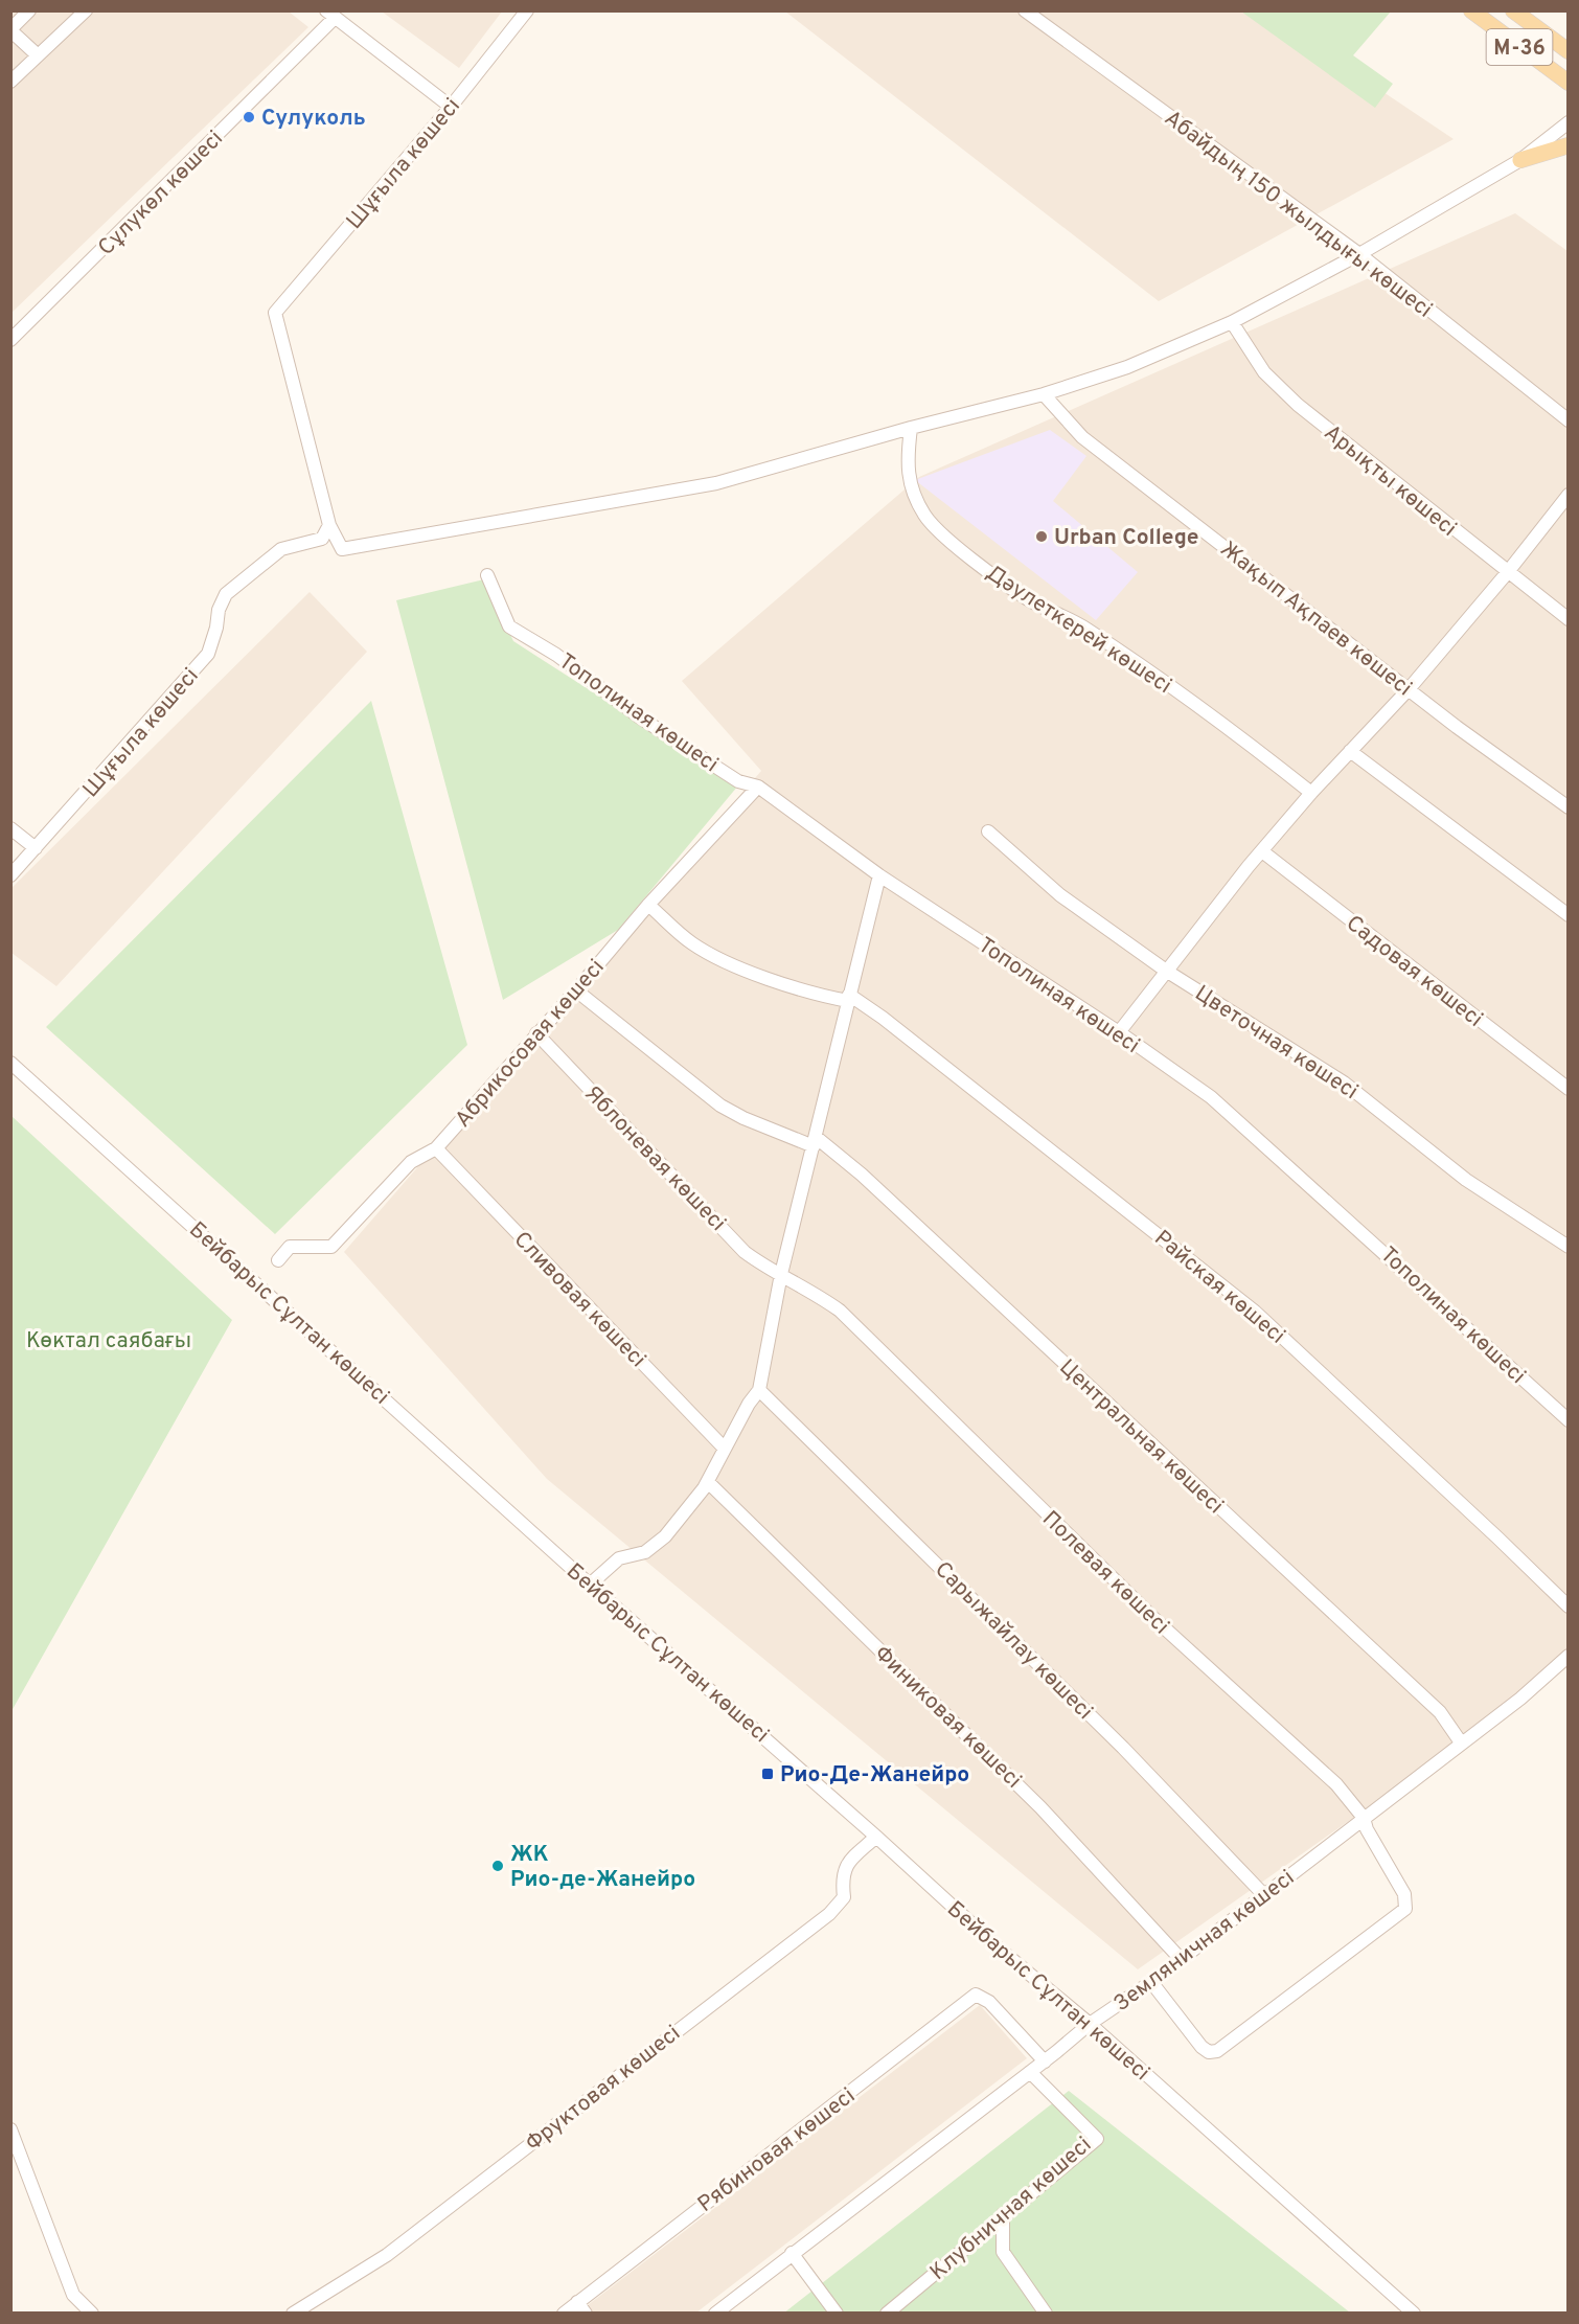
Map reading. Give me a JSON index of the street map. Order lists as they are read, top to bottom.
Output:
{
  "streets": {
    "main road": ["M-36"],
    "street": [
      "Шұғыла көшесі",
      "Сұлукөл көшесі",
      "Абайдың 150 жылдығы көшесі",
      "Арықты көшесі",
      "Жақып Ақпаев көшесі",
      "Дәулеткерей көшесі",
      "Тополиная көшесі",
      "Садовая көшесі",
      "Цветочная көшесі",
      "Абрикосовая көшесі",
      "Яблоневая көшесі",
      "Райская көшесі",
      "Сливовая көшесі",
      "Бейбарыс Сұлтан көшесі",
      "Центральная көшесі",
      "Полевая көшесі",
      "Сарыжайлау көшесі",
      "Финиковая көшесі",
      "Земляничная көшесі",
      "Фруктовая көшесі",
      "Рябиновая көшесі",
      "Клубничная көшесі"
    ]
  },
  "crossings": [
    ["Тополиная көшесі", "Абрикосовая көшесі"],
    ["Абрикосовая көшесі", "Яблоневая көшесі"],
    ["Абрикосовая көшесі", "Сливовая көшесі"],
    ["Абрикосовая көшесі", "Центральная көшесі"],
    ["Яблоневая көшесі", "Полевая көшесі"],
    ["Бейбарыс Сұлтан көшесі", "Земляничная көшесі"],
    ["Бейбарыс Сұлтан көшесі", "Фруктовая көшесі"],
    ["Центральная көшесі", "Земляничная көшесі"],
    ["Полевая көшесі", "Земляничная көшесі"],
    ["Сарыжайлау көшесі", "Земляничная көшесі"],
    ["Финиковая көшесі", "Земляничная көшесі"],
    ["Земляничная көшесі", "Рябиновая көшесі"],
    ["Земляничная көшесі", "Клубничная көшесі"]
  ],
  "parks": ["Көктал саябағы"],
  "places": {
    "other": ["Сулуколь", "Urban College", "ЖК Рио-де-Жанейро"],
    "transit": ["Рио-Де-Жанейро"]
  }
}
